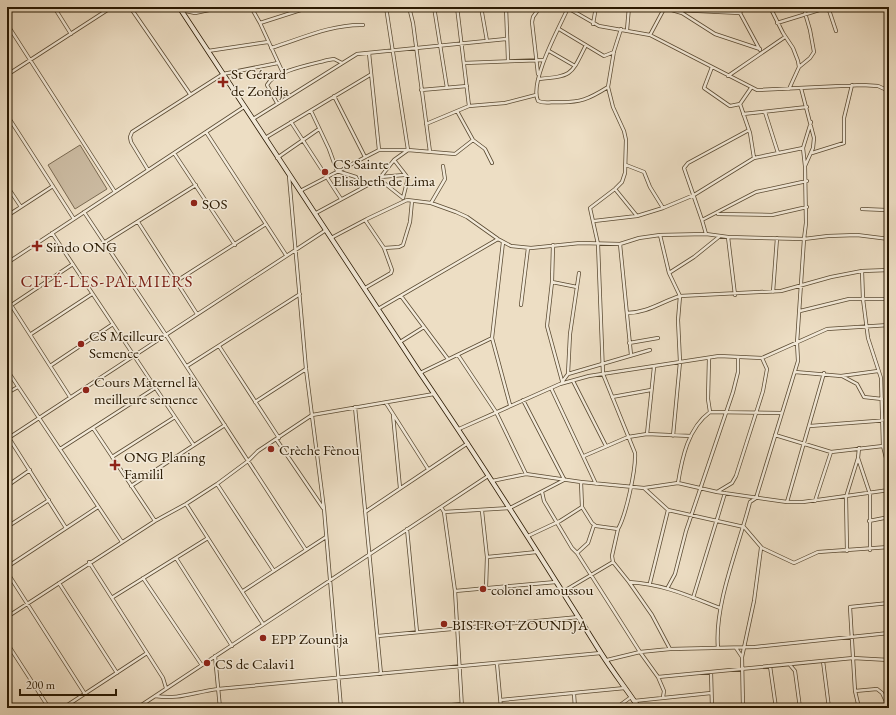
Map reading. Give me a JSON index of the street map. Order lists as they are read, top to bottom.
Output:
{
  "districts": ["CITÉ-LES-PALMIERS"],
  "places": {
    "health": ["St Gérard de Zondja", "Sindo ONG", "ONG Planing Familil"],
    "other": [
      "CS Sainte Elisabeth de Lima",
      "SOS",
      "CS Meilleure Semence",
      "Cours Maternel la meilleure semence",
      "Crèche Fènou",
      "colonel amoussou",
      "BISTROT ZOUNDJA",
      "EPP Zoundja",
      "CS de Calavi1"
    ]
  },
  "scale_bar": "200 m"
}
